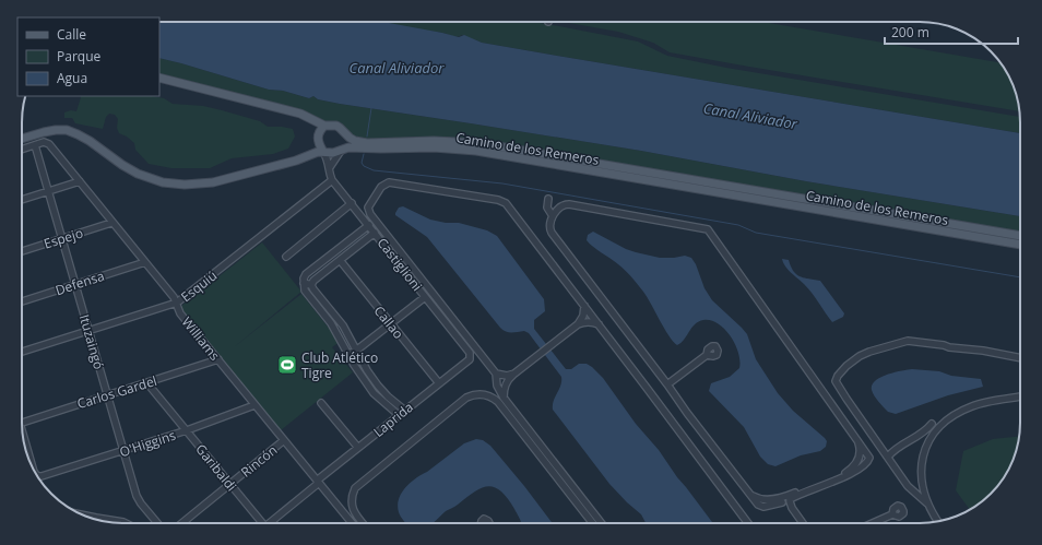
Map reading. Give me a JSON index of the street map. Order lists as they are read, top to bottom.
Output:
{
  "streets": {
    "main road": ["Camino de los Remeros"],
    "street": [
      "Espejo",
      "Castiglioni",
      "Defensa",
      "Esquiú",
      "Callao",
      "Williams",
      "Ituzaingó",
      "Carlos Gardel",
      "Laprida",
      "O'Higgins",
      "Rincón",
      "Garibaldi"
    ]
  },
  "crossings": [
    ["Camino de los Remeros", "Castiglioni"],
    ["Espejo", "Williams"],
    ["Espejo", "Ituzaingó"],
    ["Castiglioni", "Esquiú"],
    ["Castiglioni", "Laprida"],
    ["Defensa", "Williams"],
    ["Defensa", "Ituzaingó"],
    ["Esquiú", "Williams"],
    ["Esquiú", "Ituzaingó"],
    ["Callao", "Laprida"],
    ["Williams", "Ituzaingó"],
    ["Williams", "Carlos Gardel"],
    ["Williams", "Laprida"],
    ["Williams", "O'Higgins"],
    ["Williams", "Rincón"],
    ["Ituzaingó", "Carlos Gardel"],
    ["Ituzaingó", "O'Higgins"],
    ["Carlos Gardel", "Garibaldi"],
    ["O'Higgins", "Garibaldi"],
    ["Rincón", "Garibaldi"]
  ],
  "water": ["Canal Aliviador"],
  "places": {
    "sports": ["Club Atlético Tigre"]
  },
  "legend": ["Calle", "Parque", "Agua"],
  "scale_bar": "200 m"
}
